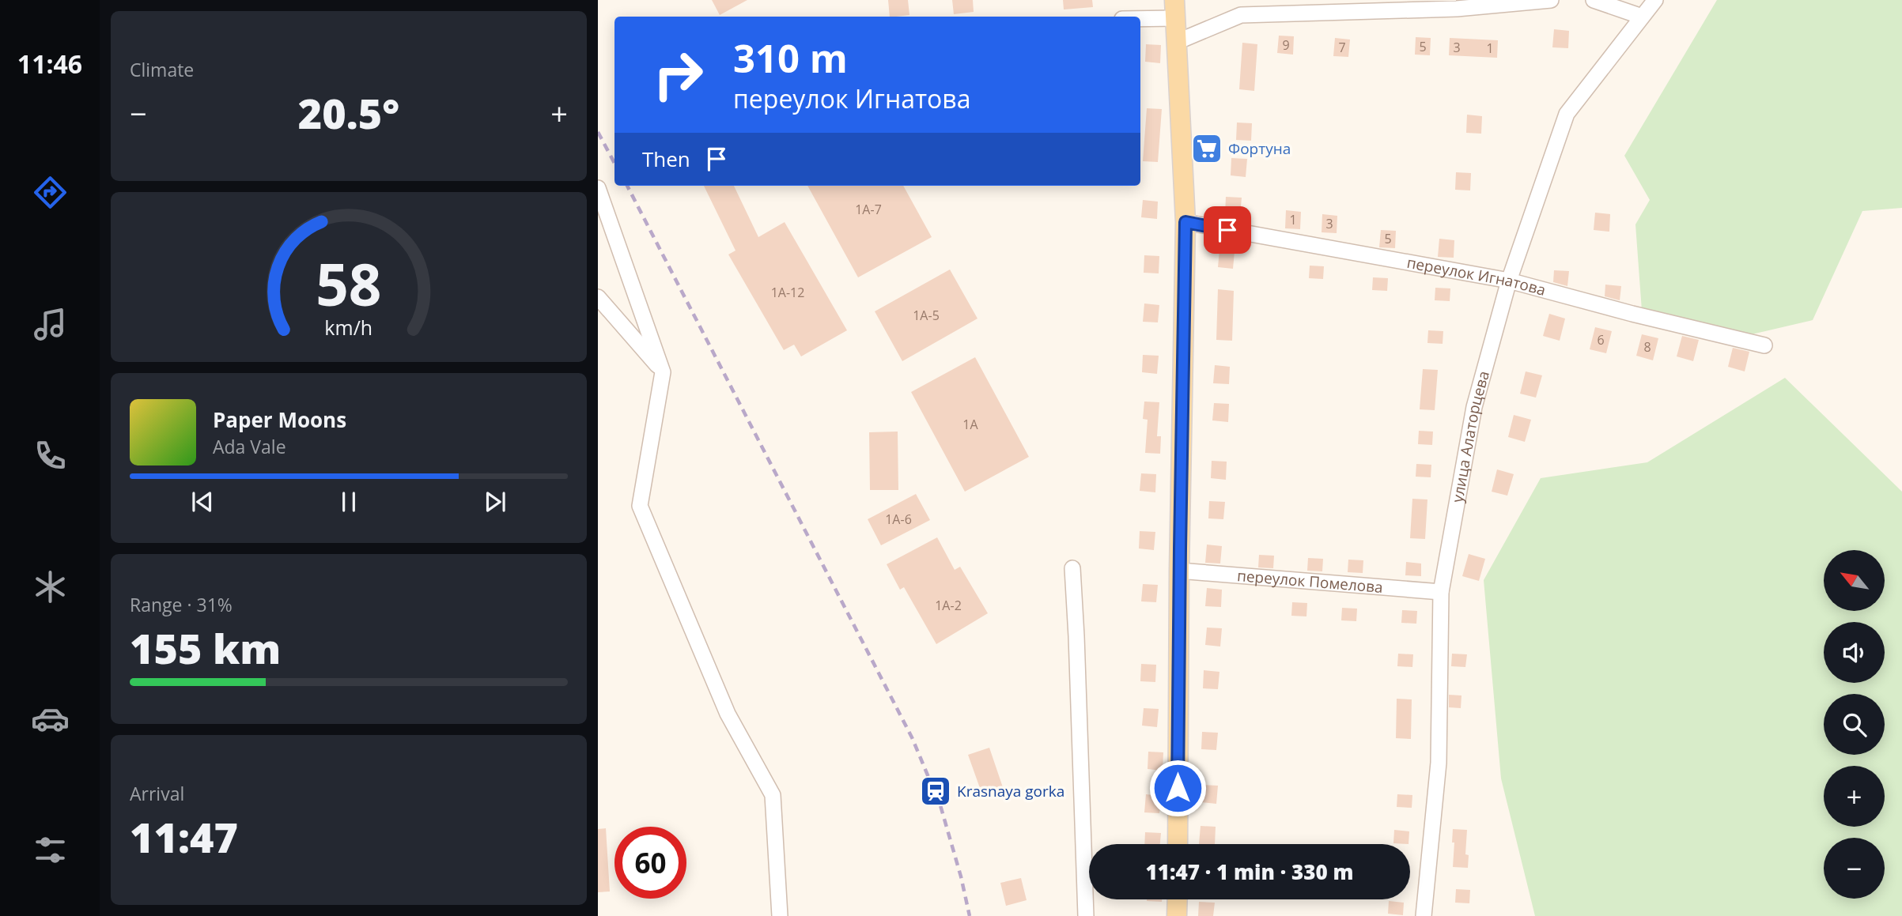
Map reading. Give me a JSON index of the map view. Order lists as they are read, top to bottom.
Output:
{
  "streets": {
    "street": ["переулок Игнатова", "улица Алаторцева", "переулок Помелова"]
  },
  "crossings": [
    ["переулок Игнатова", "улица Алаторцева"],
    ["улица Алаторцева", "переулок Помелова"]
  ],
  "places": {
    "supermarket": ["Фортуна"],
    "station": ["Krasnaya gorka"]
  },
  "house_numbers": [
    "9",
    "5",
    "7",
    "3",
    "1",
    "1А-7",
    "1",
    "3",
    "5",
    "1А-12",
    "1А-5",
    "6",
    "8",
    "1А",
    "1А-6",
    "1А-2"
  ],
  "north": "top left",
  "page": {
    "tabs": "11:46",
    "tile": [
      "Climate",
      ["Range · 31%", "155 km"],
      ["Arrival", "11:47"]
    ],
    "turn": ["310 m", "переулок Игнатова"],
    "heat": ["−", "20.5°", "+"],
    "then": "Then",
    "song": ["Paper Moons", "Ada Vale"],
    "map_buttons": ["+", "−"],
    "limit": "60",
    "trip": "11:47 · 1 min · 330 m",
    "gauge": ["58", "km/h"]
  }
}
